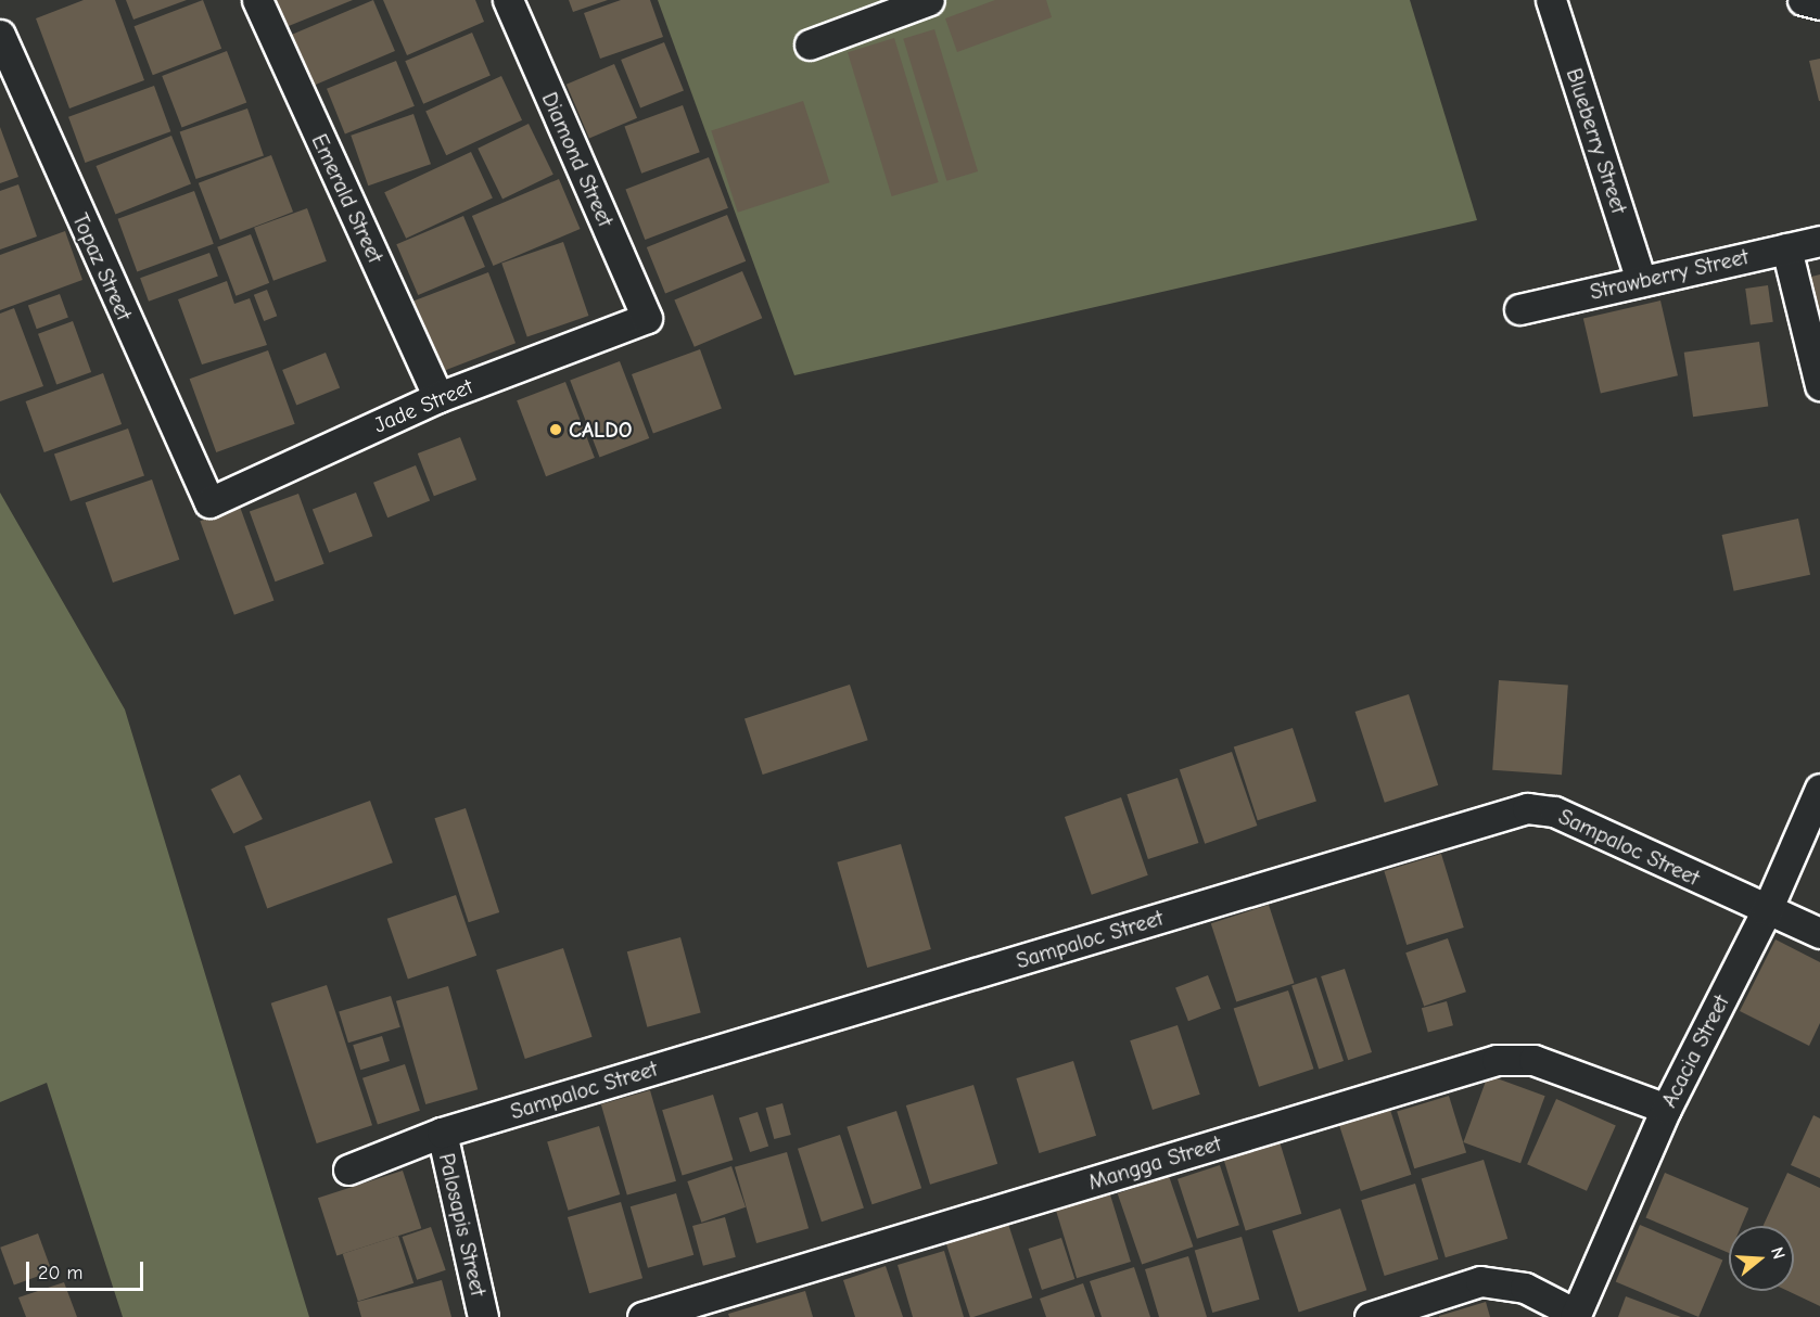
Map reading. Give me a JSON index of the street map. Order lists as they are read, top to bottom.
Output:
{
  "streets": {
    "street": [
      "Blueberry Street",
      "Diamond Street",
      "Emerald Street",
      "Topaz Street",
      "Strawberry Street",
      "Jade Street",
      "Sampaloc Street",
      "Acacia Street",
      "Mangga Street",
      "Palosapis Street"
    ]
  },
  "crossings": [
    ["Blueberry Street", "Strawberry Street"],
    ["Diamond Street", "Jade Street"],
    ["Emerald Street", "Jade Street"],
    ["Topaz Street", "Jade Street"],
    ["Sampaloc Street", "Acacia Street"],
    ["Sampaloc Street", "Palosapis Street"],
    ["Acacia Street", "Mangga Street"]
  ],
  "places": ["CALDO"],
  "scale_bar": "20 m",
  "north": "right"
}
